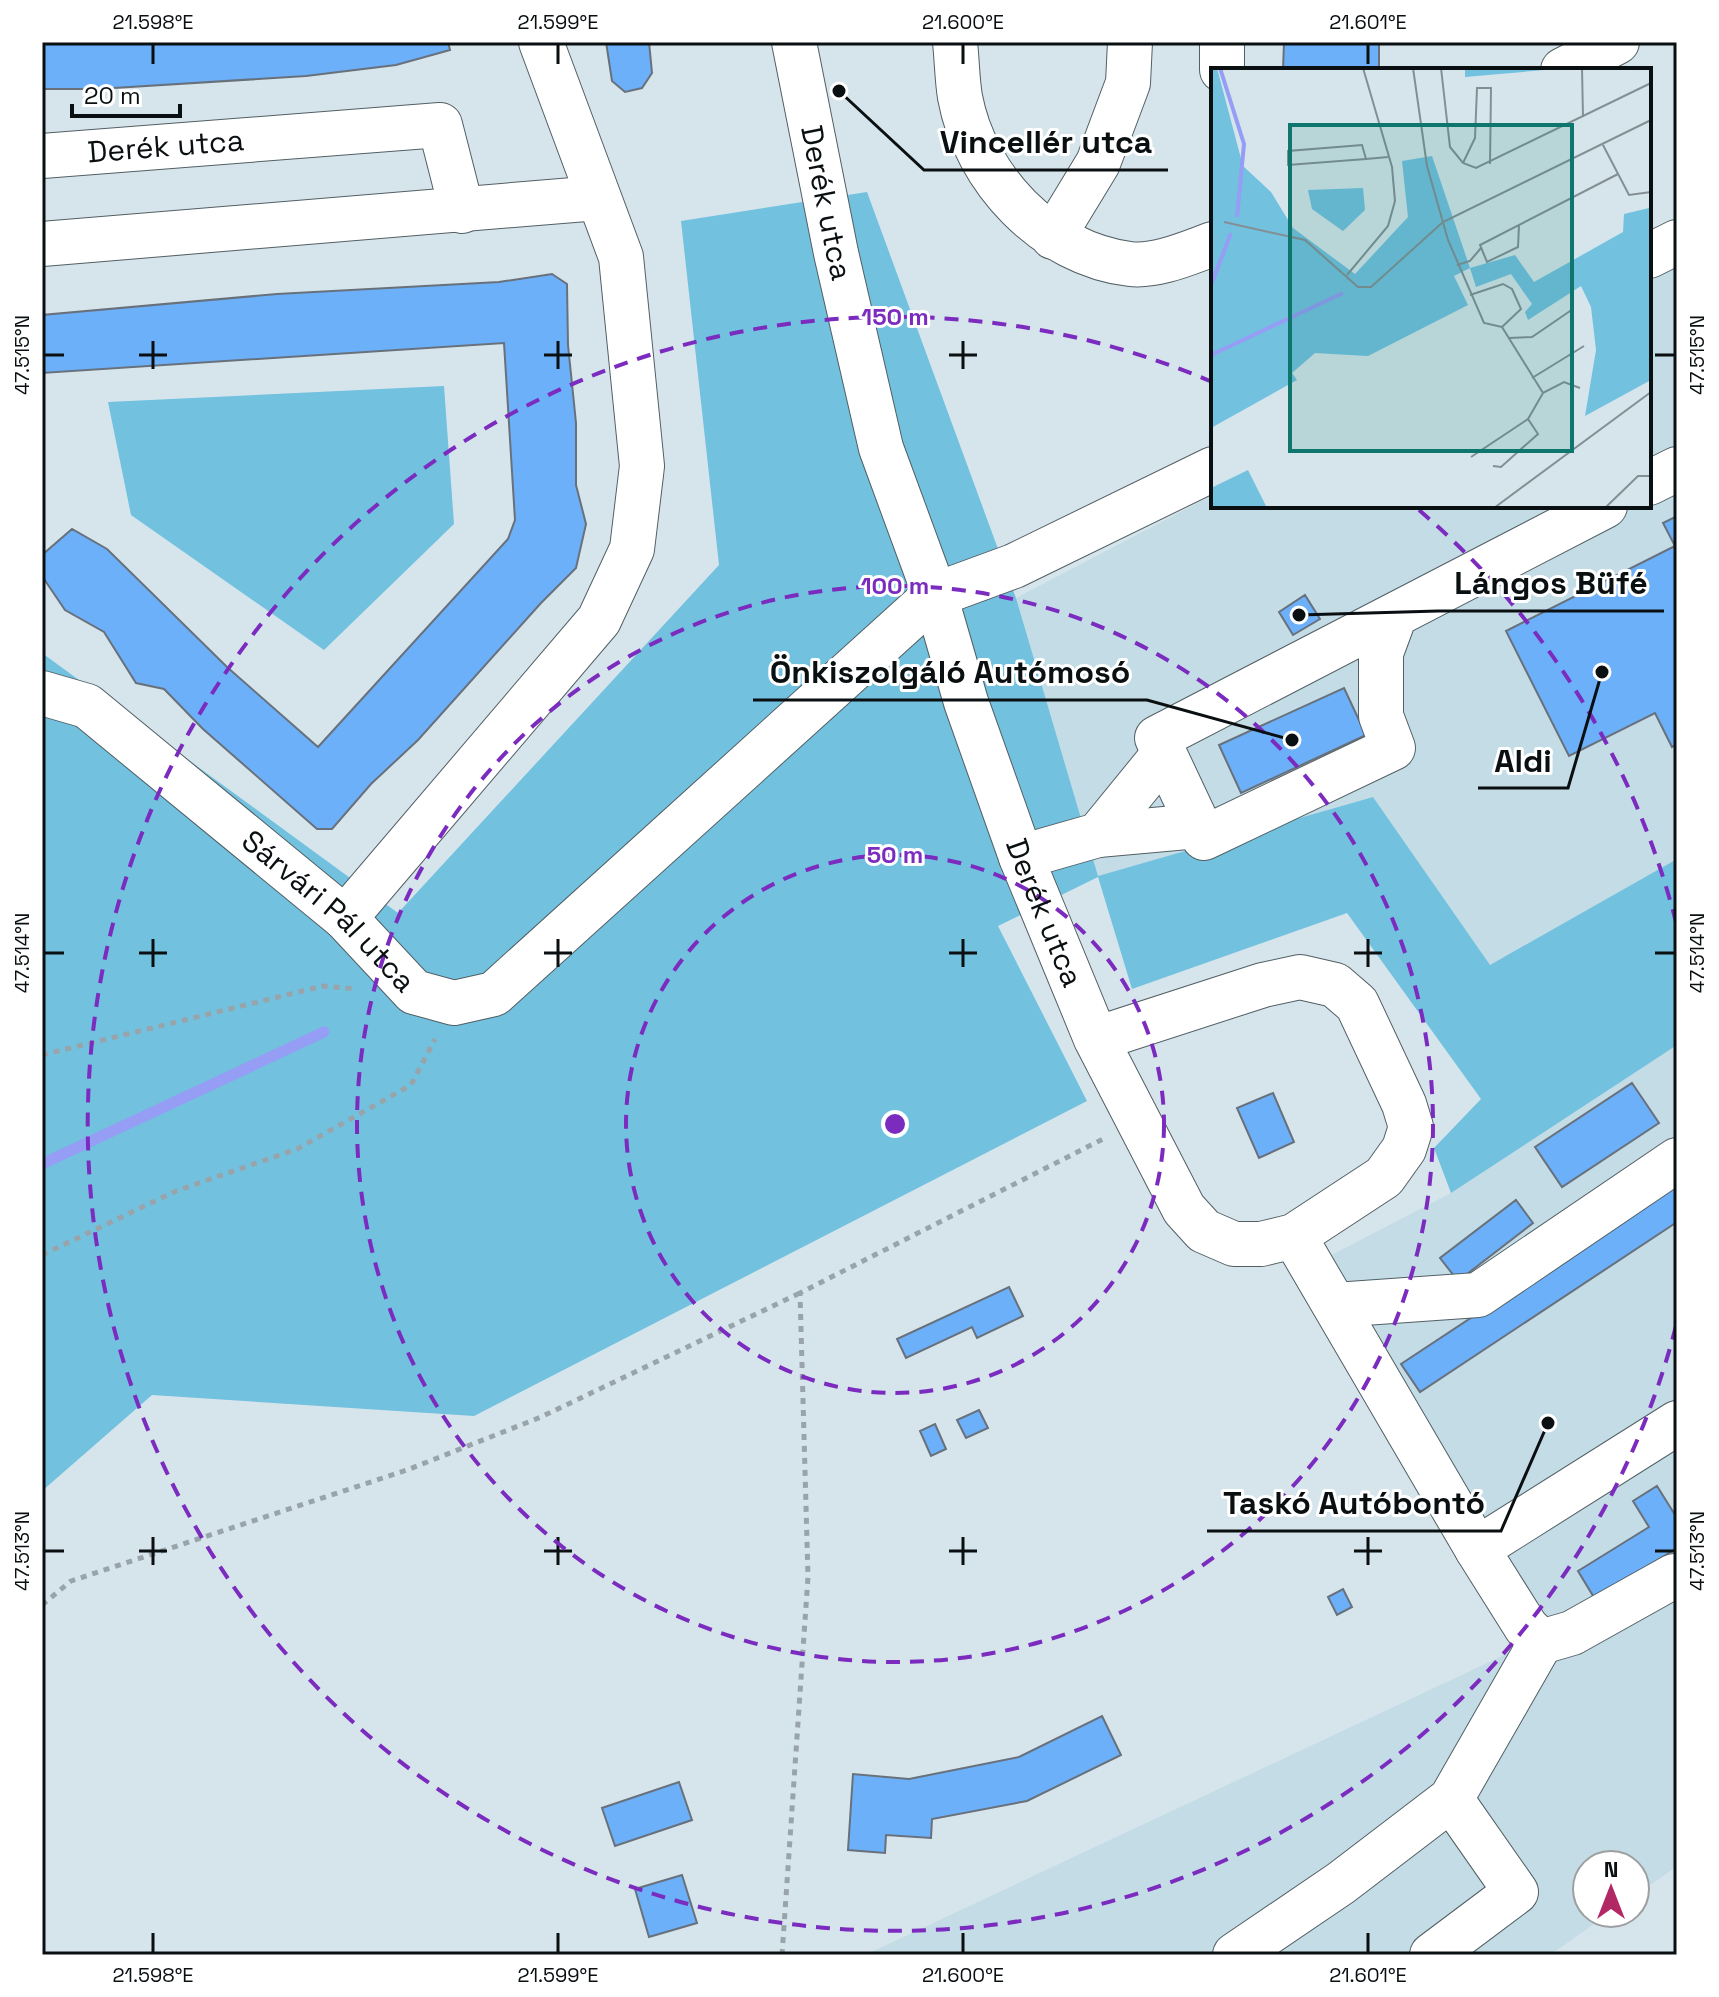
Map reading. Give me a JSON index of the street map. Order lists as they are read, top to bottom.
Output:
{
  "streets": {
    "street": ["Derék utca", "Sárvári Pál utca"]
  },
  "crossings": [
    ["Derék utca", "Sárvári Pál utca"]
  ],
  "places": [
    "Vincellér utca",
    "Lángos Büfé",
    "Aldi",
    "Önkiszolgáló Autómosó",
    "Taskó Autóbontó"
  ],
  "scale_bar": "20 m",
  "north": "top",
  "coordinates": [
    "21.598°E",
    "21.599°E",
    "21.600°E",
    "21.601°E",
    "47.515°N",
    "47.514°N",
    "47.513°N"
  ],
  "rings": ["150 m", "100 m", "50 m"]
}
